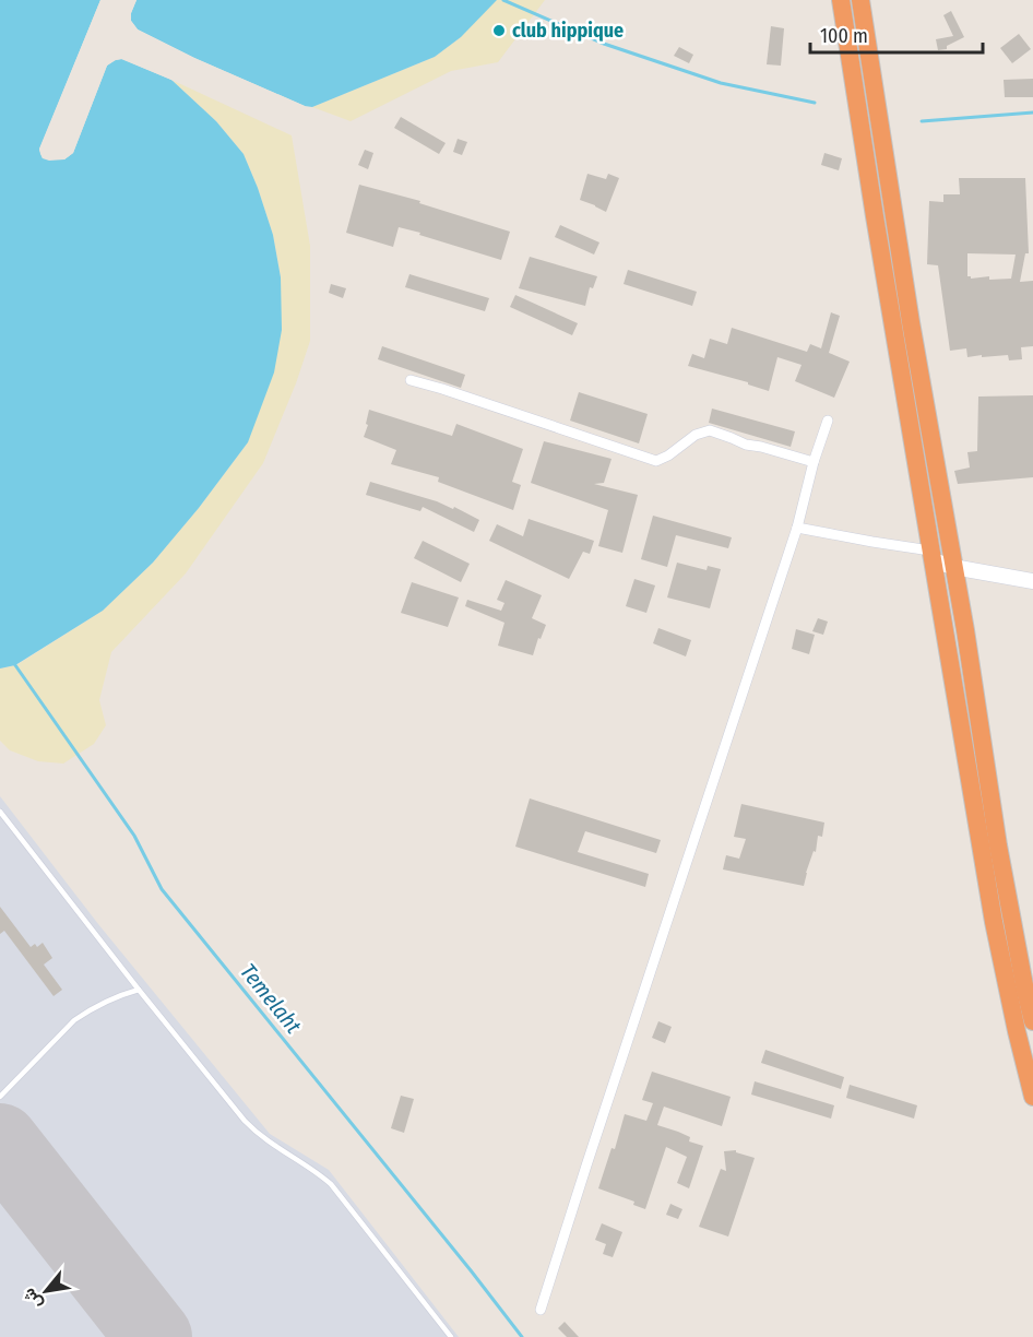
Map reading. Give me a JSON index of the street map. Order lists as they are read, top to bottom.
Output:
{
  "water": ["Temelaht"],
  "places": ["club hippique"],
  "scale_bar": "100 m",
  "north": "bottom left"
}
